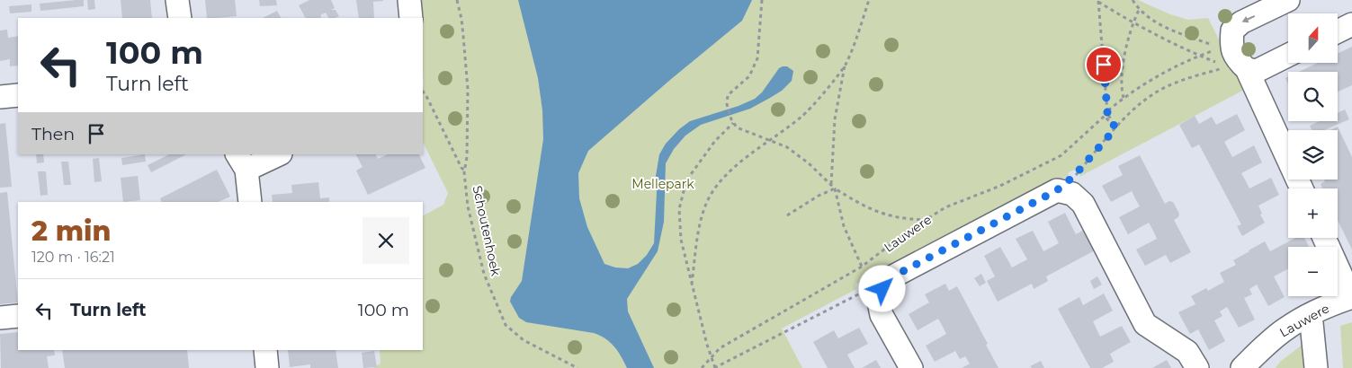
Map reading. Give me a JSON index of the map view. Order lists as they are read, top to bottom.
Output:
{
  "streets": {
    "street": ["Lauwere"],
    "path": ["Schoutenhoek"]
  },
  "parks": ["Mellepark"],
  "north": "top",
  "page": {
    "map_buttons": ["+", "−"],
    "turn": ["100 m", "Turn left"],
    "then": "Then",
    "heading": ["2 min", "120 m · 16:21"],
    "list": [
      {
        "name": "Turn left",
        "value": "100 m"
      }
    ]
  }
}
